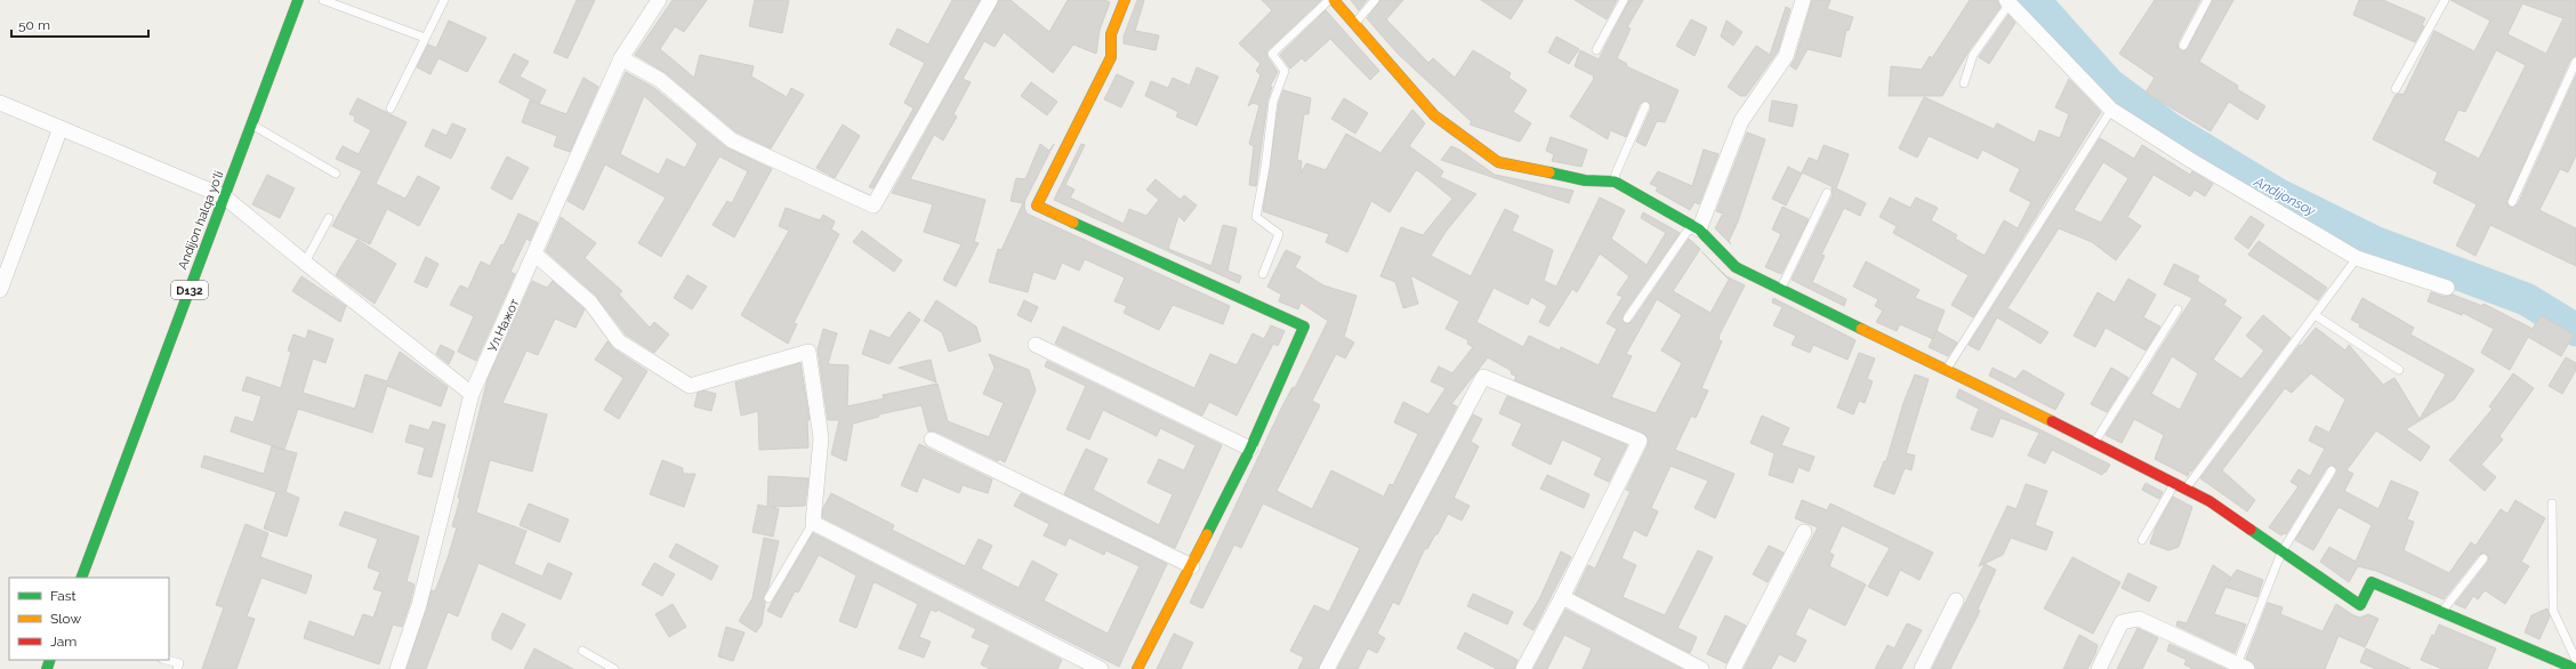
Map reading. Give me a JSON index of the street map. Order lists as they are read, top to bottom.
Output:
{
  "streets": {
    "main road": ["Andijon halqa yo‘li", "D132"],
    "street": ["Ул.Нажот"]
  },
  "water": ["Andijonsoy"],
  "legend": ["Fast", "Slow", "Jam"],
  "scale_bar": "50 m"
}
